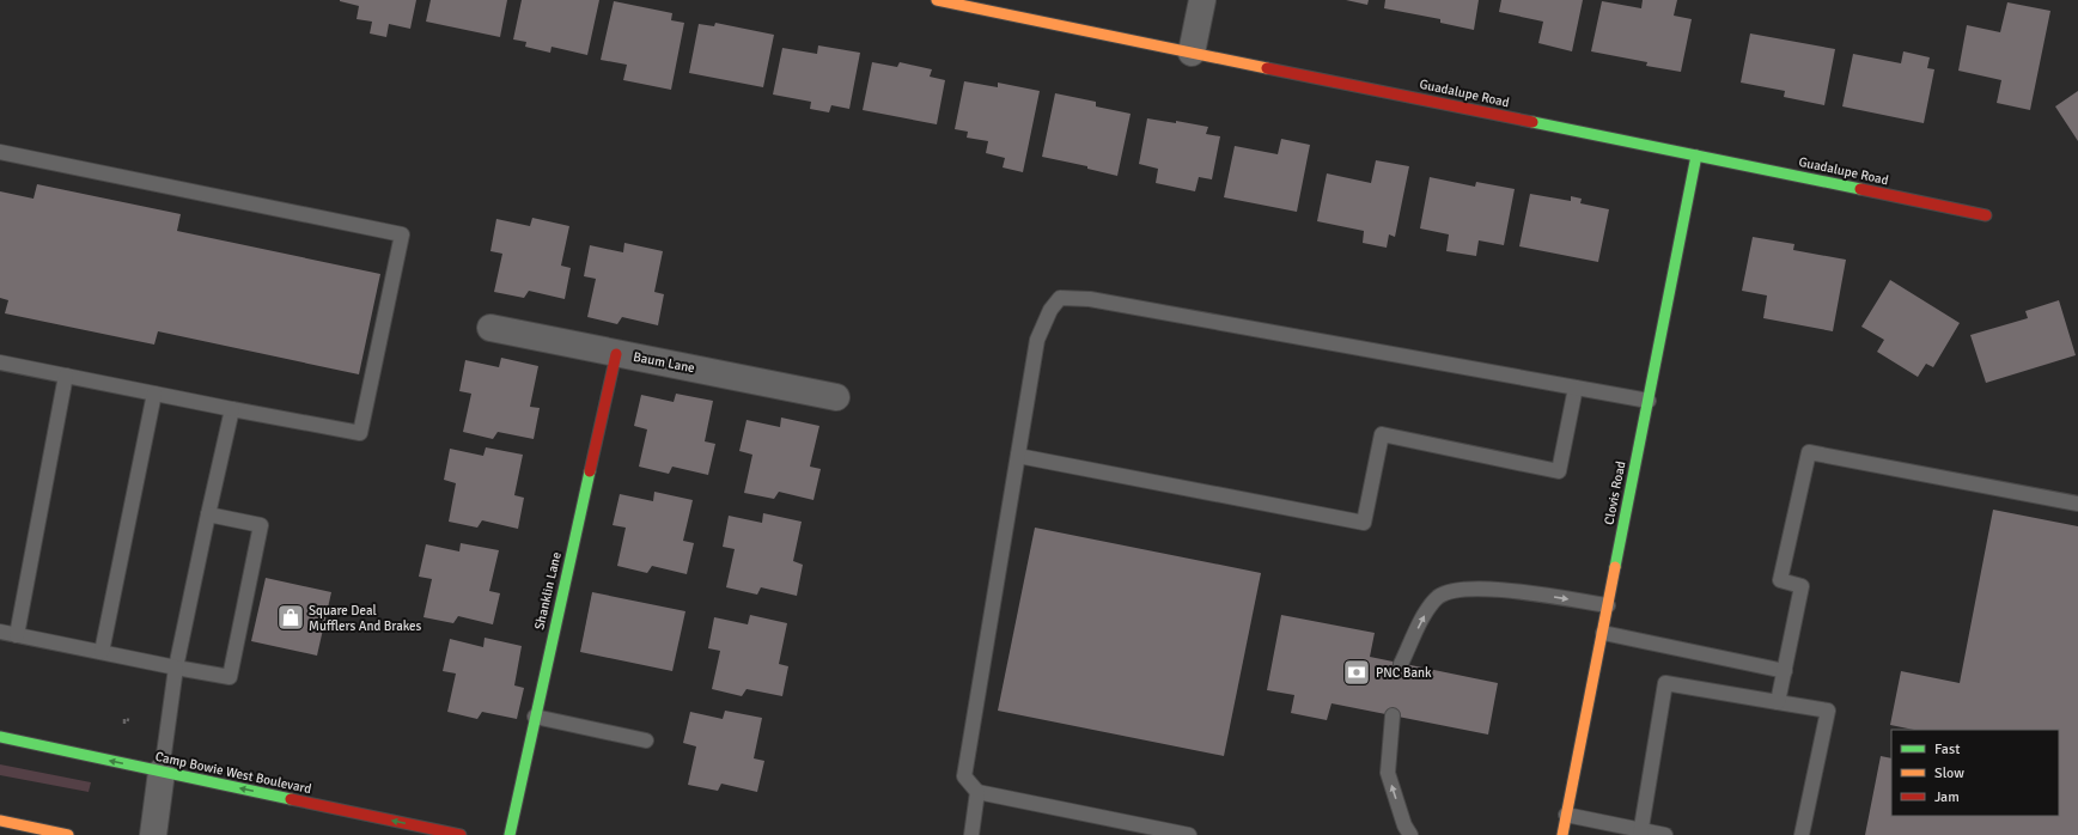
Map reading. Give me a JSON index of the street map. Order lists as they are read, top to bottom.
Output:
{
  "streets": {
    "street": [
      "Guadalupe Road",
      "Baum Lane",
      "Clovis Road",
      "Shanklin Lane",
      "Camp Bowie West Boulevard"
    ]
  },
  "crossings": [
    ["Guadalupe Road", "Clovis Road"],
    ["Baum Lane", "Shanklin Lane"]
  ],
  "one_way": ["Camp Bowie West Boulevard"],
  "places": {
    "shop": ["Square Deal Mufflers And Brakes"],
    "bank": ["PNC Bank"]
  },
  "legend": ["Fast", "Slow", "Jam"]
}
